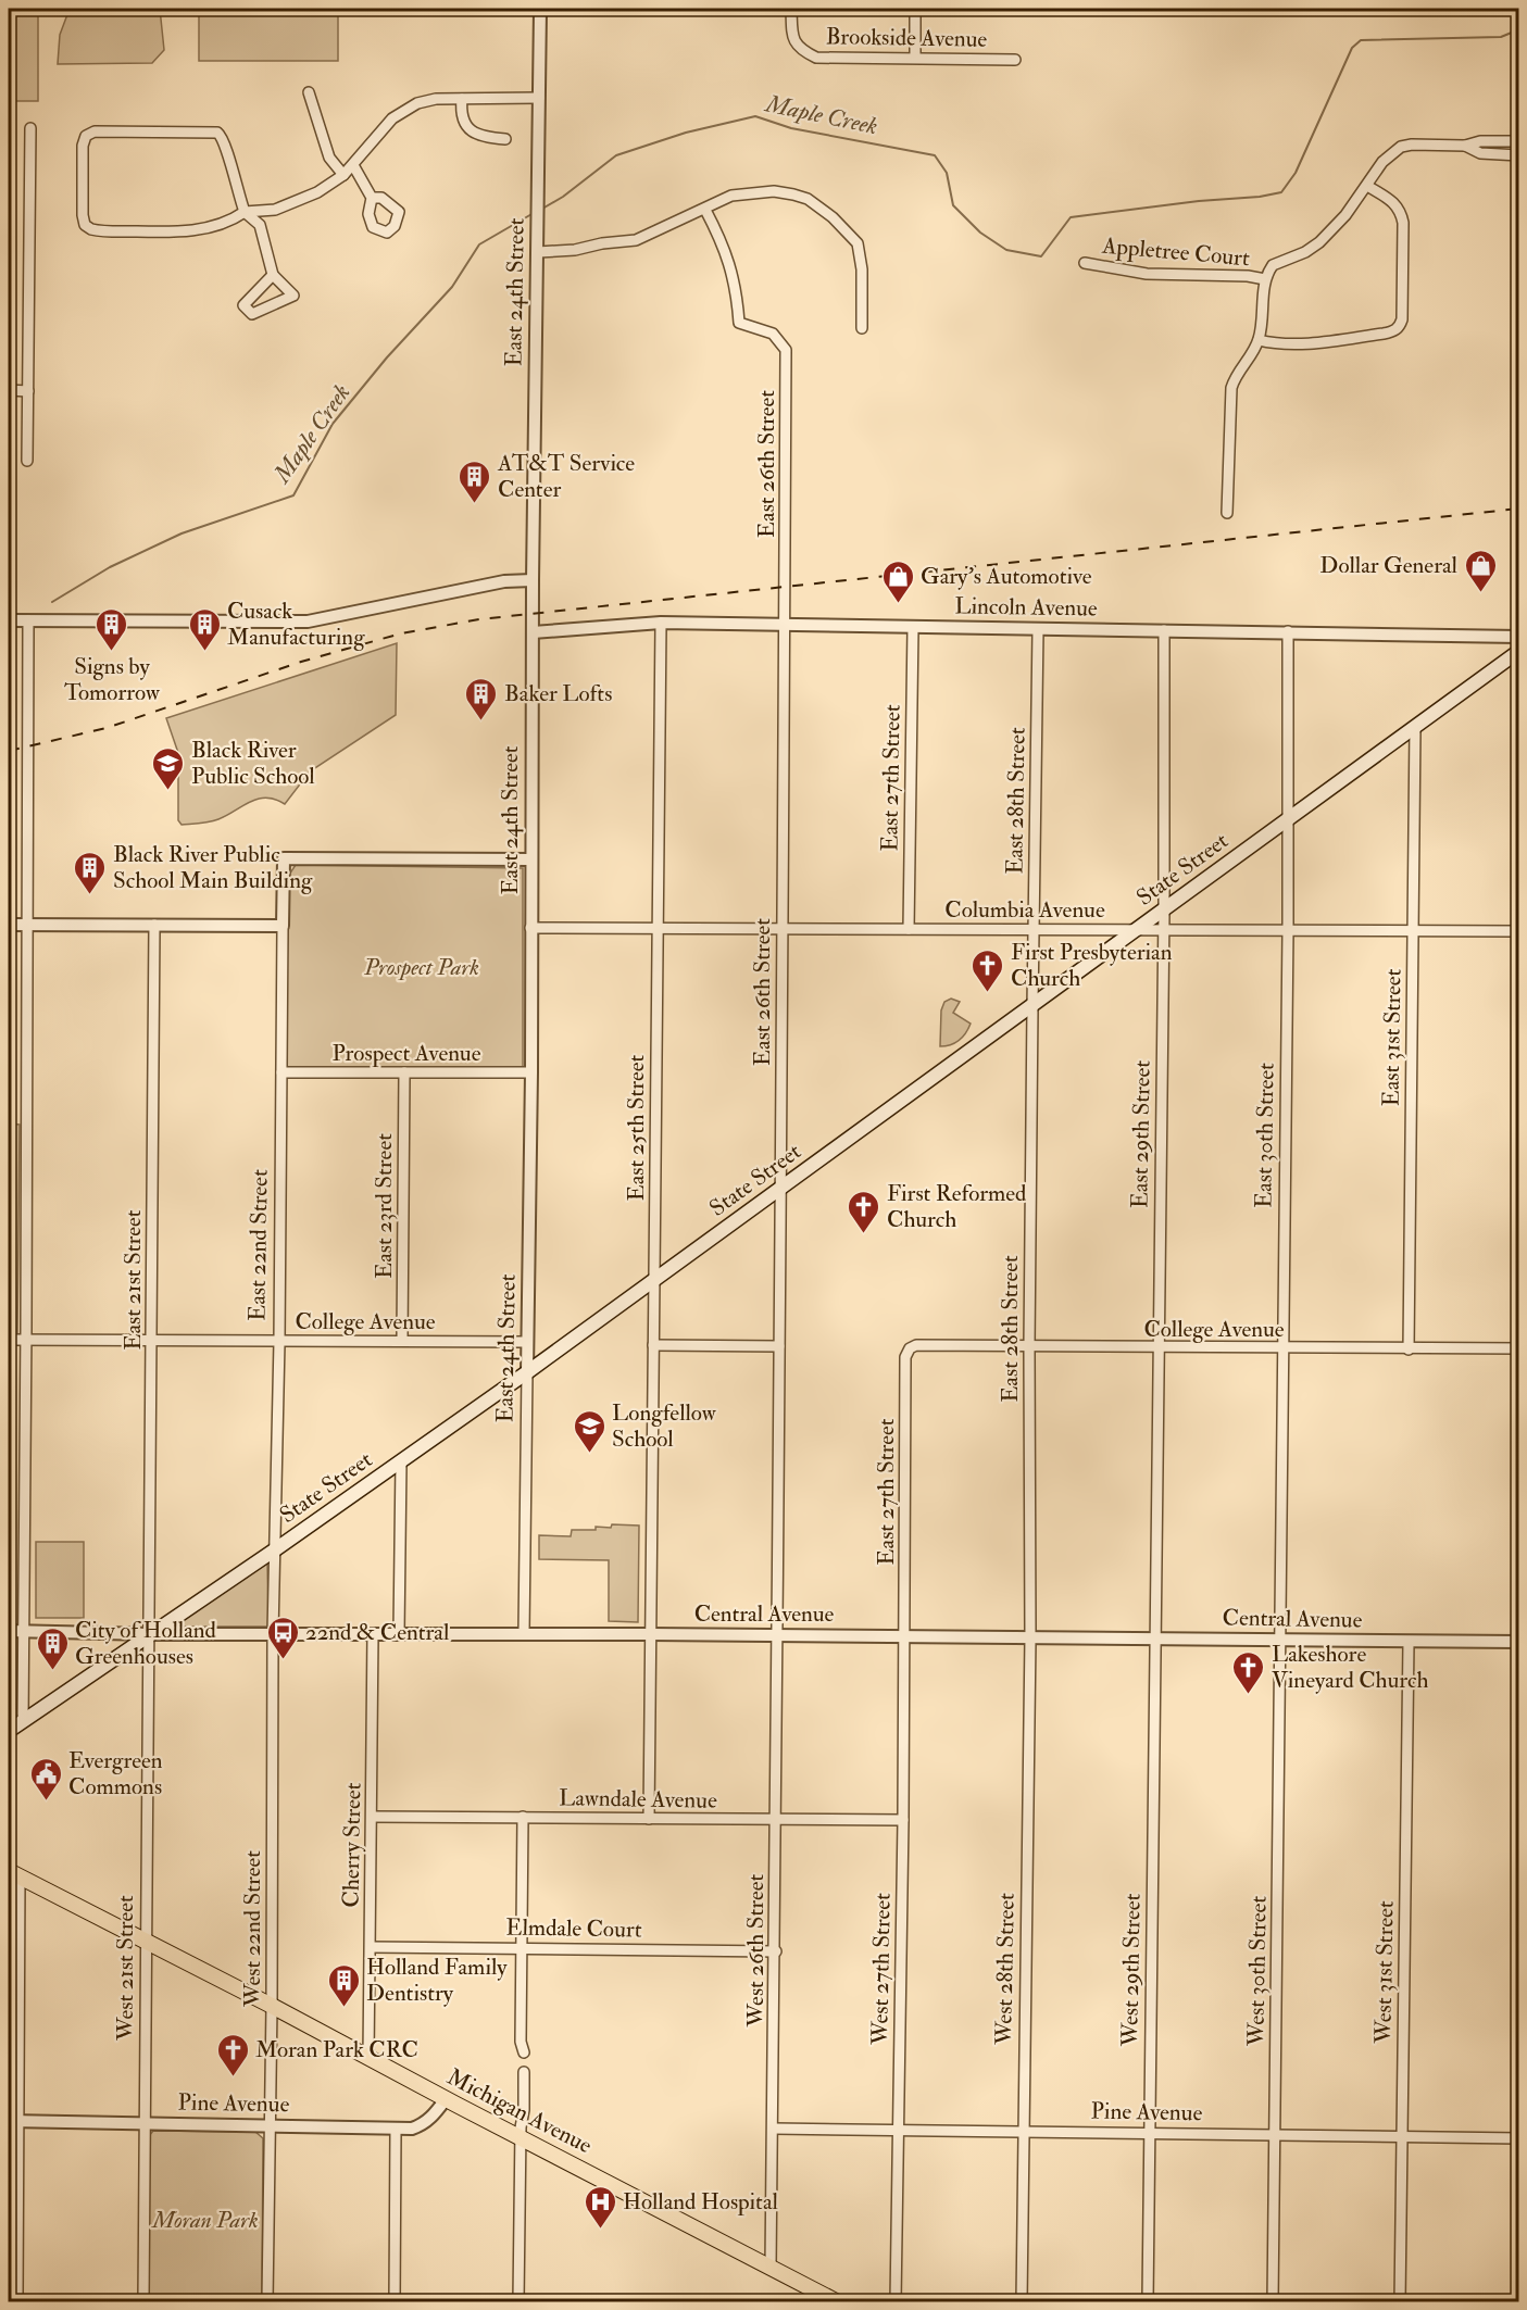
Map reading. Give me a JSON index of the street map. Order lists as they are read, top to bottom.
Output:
{
  "streets": {
    "main road": ["State Street", "Michigan Avenue"],
    "street": [
      "Brookside Avenue",
      "Appletree Court",
      "East 24th Street",
      "East 26th Street",
      "Lincoln Avenue",
      "East 27th Street",
      "East 28th Street",
      "Columbia Avenue",
      "East 31st Street",
      "Prospect Avenue",
      "East 25th Street",
      "East 29th Street",
      "East 30th Street",
      "East 23rd Street",
      "East 22nd Street",
      "East 21st Street",
      "College Avenue",
      "Central Avenue",
      "Lawndale Avenue",
      "Cherry Street",
      "West 22nd Street",
      "Elmdale Court",
      "West 26th Street",
      "West 21st Street",
      "West 27th Street",
      "West 28th Street",
      "West 29th Street",
      "West 30th Street",
      "West 31st Street",
      "Pine Avenue"
    ]
  },
  "crossings": [
    ["East 24th Street", "Lincoln Avenue"],
    ["East 24th Street", "State Street"],
    ["East 24th Street", "Columbia Avenue"],
    ["East 24th Street", "Prospect Avenue"],
    ["East 24th Street", "East 22nd Street"],
    ["East 24th Street", "College Avenue"],
    ["East 24th Street", "Central Avenue"],
    ["East 26th Street", "Lincoln Avenue"],
    ["East 26th Street", "State Street"],
    ["East 26th Street", "Columbia Avenue"],
    ["East 26th Street", "Central Avenue"],
    ["East 26th Street", "West 26th Street"],
    ["Lincoln Avenue", "East 27th Street"],
    ["Lincoln Avenue", "East 28th Street"],
    ["Lincoln Avenue", "East 25th Street"],
    ["Lincoln Avenue", "East 29th Street"],
    ["Lincoln Avenue", "East 30th Street"],
    ["East 27th Street", "Columbia Avenue"],
    ["East 27th Street", "College Avenue"],
    ["East 27th Street", "Central Avenue"],
    ["East 27th Street", "West 27th Street"],
    ["East 28th Street", "State Street"],
    ["East 28th Street", "Columbia Avenue"],
    ["East 28th Street", "College Avenue"],
    ["East 28th Street", "Central Avenue"],
    ["East 28th Street", "West 28th Street"],
    ["State Street", "Columbia Avenue"],
    ["State Street", "East 31st Street"],
    ["State Street", "East 25th Street"],
    ["State Street", "East 29th Street"],
    ["State Street", "East 30th Street"],
    ["State Street", "East 22nd Street"],
    ["State Street", "East 21st Street"],
    ["State Street", "Central Avenue"],
    ["State Street", "West 21st Street"],
    ["Columbia Avenue", "East 31st Street"],
    ["Columbia Avenue", "East 25th Street"],
    ["Columbia Avenue", "East 29th Street"],
    ["Columbia Avenue", "East 30th Street"],
    ["East 31st Street", "College Avenue"],
    ["Prospect Avenue", "East 23rd Street"],
    ["Prospect Avenue", "East 22nd Street"],
    ["East 25th Street", "Central Avenue"],
    ["East 25th Street", "Lawndale Avenue"],
    ["East 29th Street", "College Avenue"],
    ["East 29th Street", "Central Avenue"],
    ["East 29th Street", "West 29th Street"],
    ["East 30th Street", "College Avenue"],
    ["East 30th Street", "Central Avenue"],
    ["East 30th Street", "West 30th Street"],
    ["East 23rd Street", "College Avenue"],
    ["East 22nd Street", "College Avenue"],
    ["East 22nd Street", "Central Avenue"],
    ["East 22nd Street", "West 22nd Street"],
    ["East 21st Street", "College Avenue"],
    ["East 21st Street", "Central Avenue"],
    ["East 21st Street", "West 21st Street"],
    ["Central Avenue", "Cherry Street"],
    ["Central Avenue", "West 22nd Street"],
    ["Central Avenue", "West 26th Street"],
    ["Central Avenue", "West 21st Street"],
    ["Central Avenue", "West 27th Street"],
    ["Central Avenue", "West 28th Street"],
    ["Central Avenue", "West 29th Street"],
    ["Central Avenue", "West 30th Street"],
    ["Central Avenue", "West 31st Street"],
    ["Lawndale Avenue", "Cherry Street"],
    ["Lawndale Avenue", "West 26th Street"],
    ["Lawndale Avenue", "West 27th Street"],
    ["Cherry Street", "Elmdale Court"],
    ["Cherry Street", "Michigan Avenue"],
    ["West 22nd Street", "Pine Avenue"],
    ["West 22nd Street", "Michigan Avenue"],
    ["Elmdale Court", "West 26th Street"],
    ["West 26th Street", "Pine Avenue"],
    ["West 26th Street", "Michigan Avenue"],
    ["West 21st Street", "Pine Avenue"],
    ["West 21st Street", "Michigan Avenue"],
    ["West 27th Street", "Pine Avenue"],
    ["West 28th Street", "Pine Avenue"],
    ["West 29th Street", "Pine Avenue"],
    ["West 30th Street", "Pine Avenue"],
    ["West 31st Street", "Pine Avenue"],
    ["Pine Avenue", "Michigan Avenue"]
  ],
  "water": ["Maple Creek"],
  "parks": ["Prospect Park", "Moran Park"],
  "places": {
    "building": [
      "AT&T Service Center",
      "Signs by Tomorrow",
      "Cusack Manufacturing",
      "Baker Lofts",
      "Black River Public School Main Building",
      "City of Holland Greenhouses",
      "Holland Family Dentistry"
    ],
    "shop": ["Dollar General", "Gary's Automotive"],
    "school or university": ["Black River Public School", "Longfellow School"],
    "church": [
      "First Presbyterian Church",
      "First Reformed Church",
      "Lakeshore Vineyard Church",
      "Moran Park CRC"
    ],
    "bus stop": ["22nd & Central"],
    "public building": ["Evergreen Commons"],
    "hospital": ["Holland Hospital"]
  }
}
